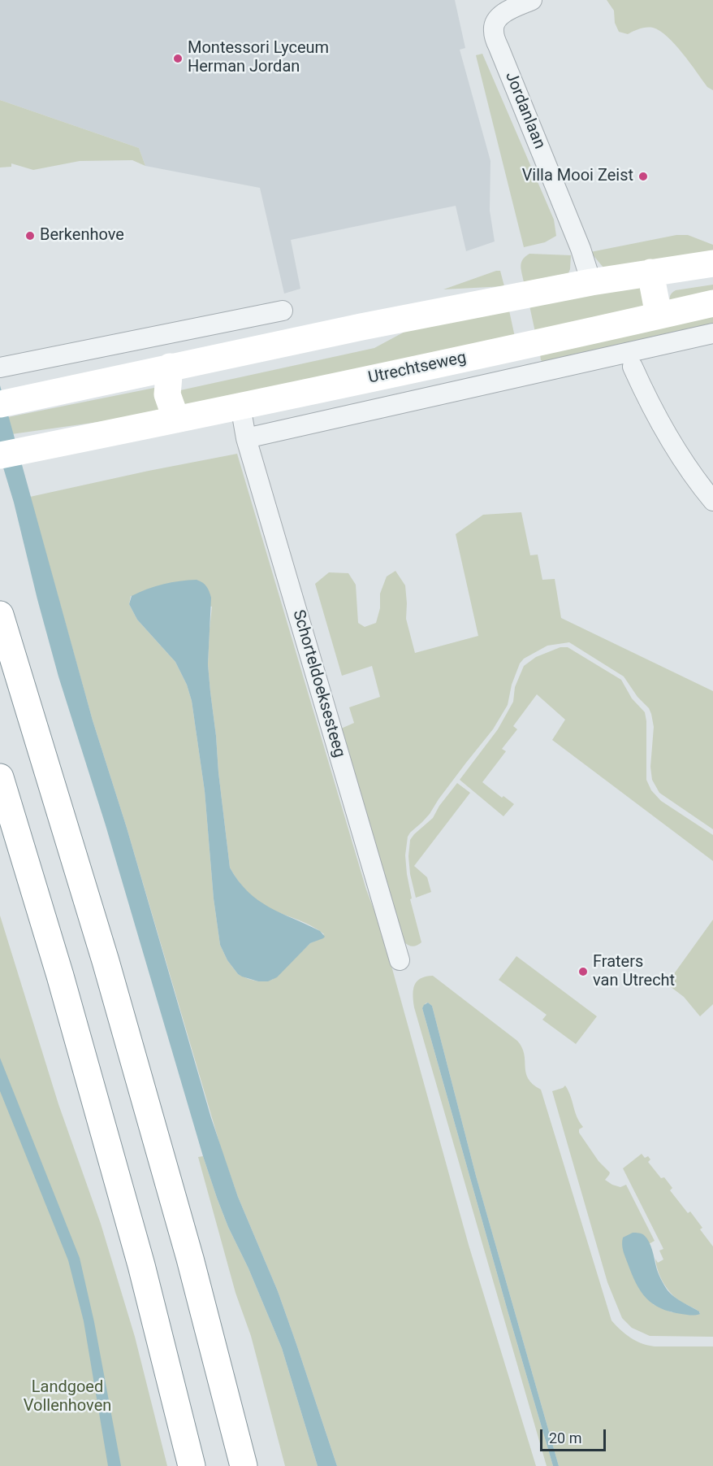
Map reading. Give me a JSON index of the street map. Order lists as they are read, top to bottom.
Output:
{
  "streets": {
    "main road": ["Utrechtseweg"],
    "street": ["Jordanlaan", "Schorteldoeksesteeg"]
  },
  "crossings": [
    ["Utrechtseweg", "Schorteldoeksesteeg"]
  ],
  "parks": ["Landgoed Vollenhoven"],
  "places": [
    "Montessori Lyceum Herman Jordan",
    "Villa Mooi Zeist",
    "Berkenhove",
    "Fraters van Utrecht"
  ],
  "scale_bar": "20 m"
}
